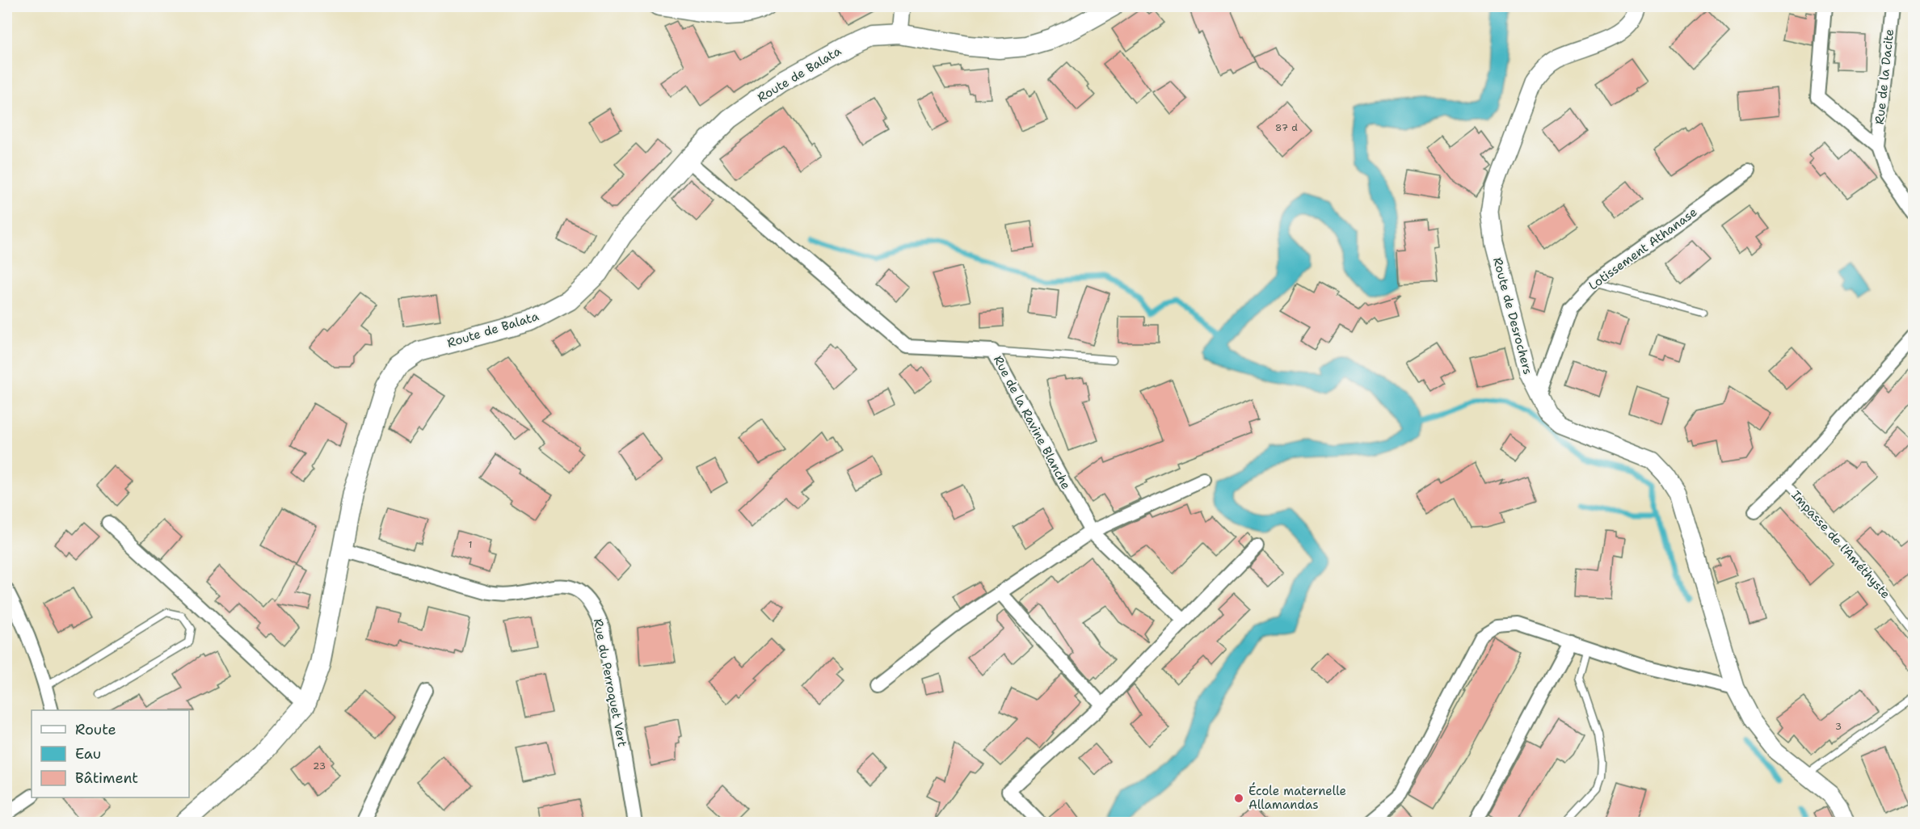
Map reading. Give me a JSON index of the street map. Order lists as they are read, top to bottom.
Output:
{
  "streets": {
    "main road": ["Route de Balata"],
    "street": [
      "Rue de la Dacite",
      "Lotissement Athanase",
      "Route de Desrochers",
      "Rue de la Ravine Blanche",
      "Impasse de l'Améthyste",
      "Rue du Perroquet Vert"
    ]
  },
  "crossings": [
    ["Route de Balata", "Rue de la Ravine Blanche"],
    ["Route de Balata", "Rue du Perroquet Vert"],
    ["Lotissement Athanase", "Route de Desrochers"]
  ],
  "places": ["École maternelle Allamandas"],
  "house_numbers": [
    "87 d",
    "1",
    "3",
    "23"
  ],
  "legend": ["Route", "Eau", "Bâtiment"]
}
